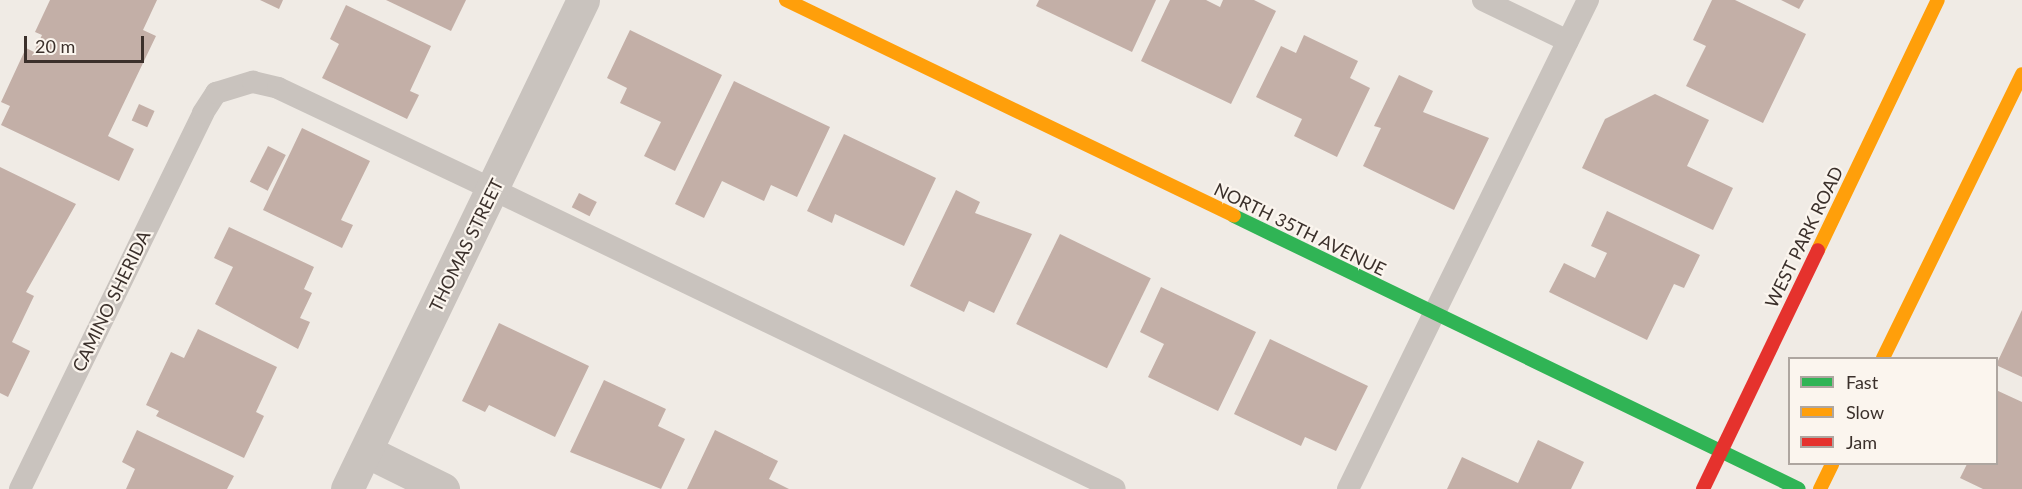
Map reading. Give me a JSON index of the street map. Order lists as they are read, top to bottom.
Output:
{
  "streets": {
    "street": ["NORTH 35TH AVENUE", "WEST PARK ROAD", "THOMAS STREET"],
    "lane": ["CAMINO SHERIDA"]
  },
  "crossings": [
    ["NORTH 35TH AVENUE", "WEST PARK ROAD"],
    ["THOMAS STREET", "CAMINO SHERIDA"]
  ],
  "legend": ["Fast", "Slow", "Jam"],
  "scale_bar": "20 m"
}
